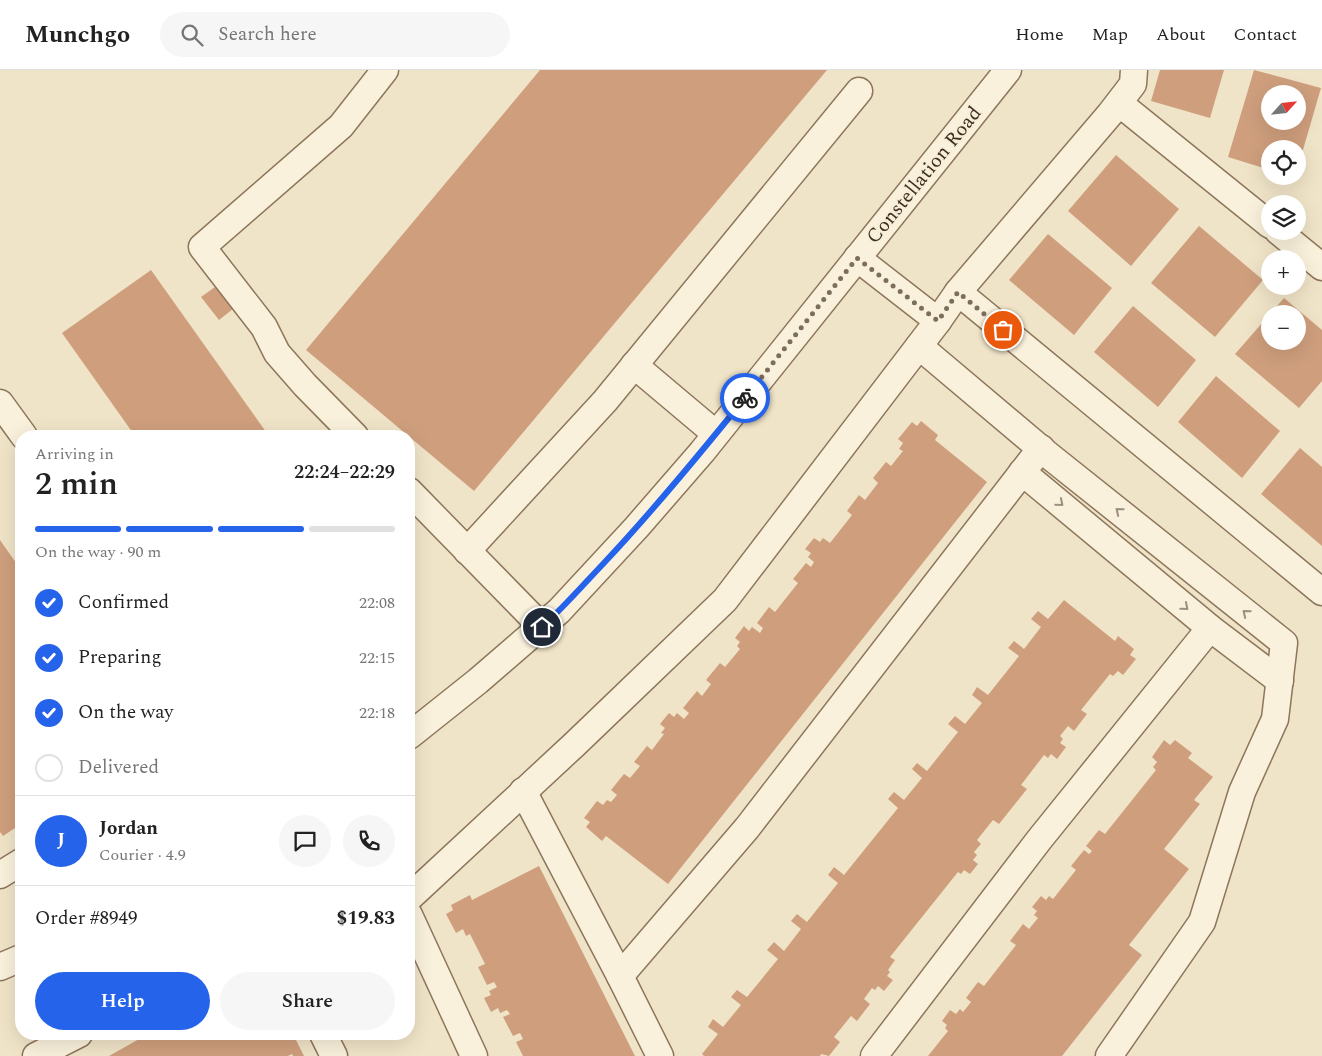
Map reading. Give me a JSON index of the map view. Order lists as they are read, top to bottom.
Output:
{
  "streets": {
    "street": ["Constellation Road"]
  },
  "north": "top right",
  "page": {
    "header": "Munchgo",
    "search": "Search here",
    "nav": [
      "Home",
      "Map",
      "About",
      "Contact"
    ],
    "map_buttons": ["+", "−"],
    "heading": ["2 min", "Arriving in", "22:24–22:29"],
    "panel": [
      "Jordan",
      "Courier · 4.9",
      "Order #8949",
      "$19.83"
    ],
    "bar": "On the way · 90 m",
    "list": [
      ["Confirmed", "22:08"],
      ["Preparing", "22:15"],
      ["On the way", "22:18"],
      "Delivered"
    ],
    "round": "J",
    "buttons": ["Help", "Share"]
  }
}
